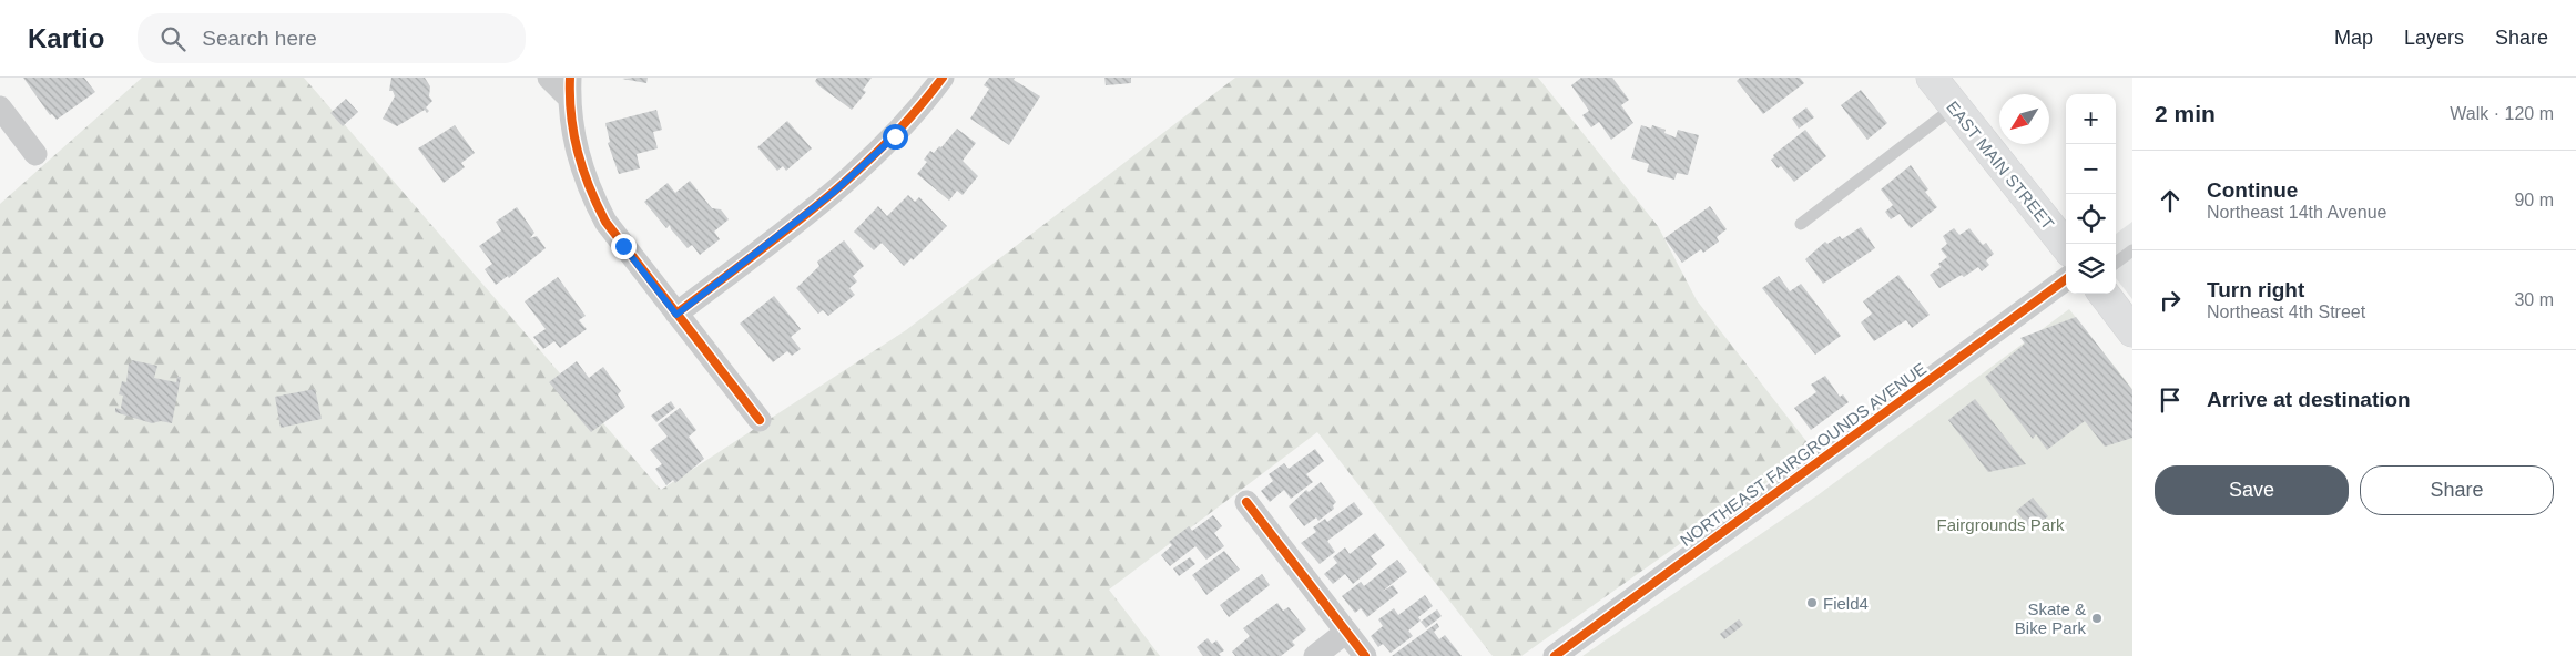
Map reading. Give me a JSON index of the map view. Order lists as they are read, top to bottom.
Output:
{
  "streets": {
    "main road": ["EAST MAIN STREET"],
    "street": ["NORTHEAST FAIRGROUNDS AVENUE"]
  },
  "parks": ["Fairgrounds Park"],
  "places": ["Field4", "Skate & Bike Park"],
  "north": "bottom left",
  "page": {
    "header": "Kartio",
    "search": "Search here",
    "nav": ["Map", "Layers", "Share"],
    "heading": ["2 min", "Walk · 120 m"],
    "map_buttons": ["+", "−"],
    "list": [
      ["Continue", "Northeast 14th Avenue", "90 m"],
      ["Turn right", "Northeast 4th Street", "30 m"],
      "Arrive at destination"
    ],
    "buttons": ["Save", "Share"]
  }
}
